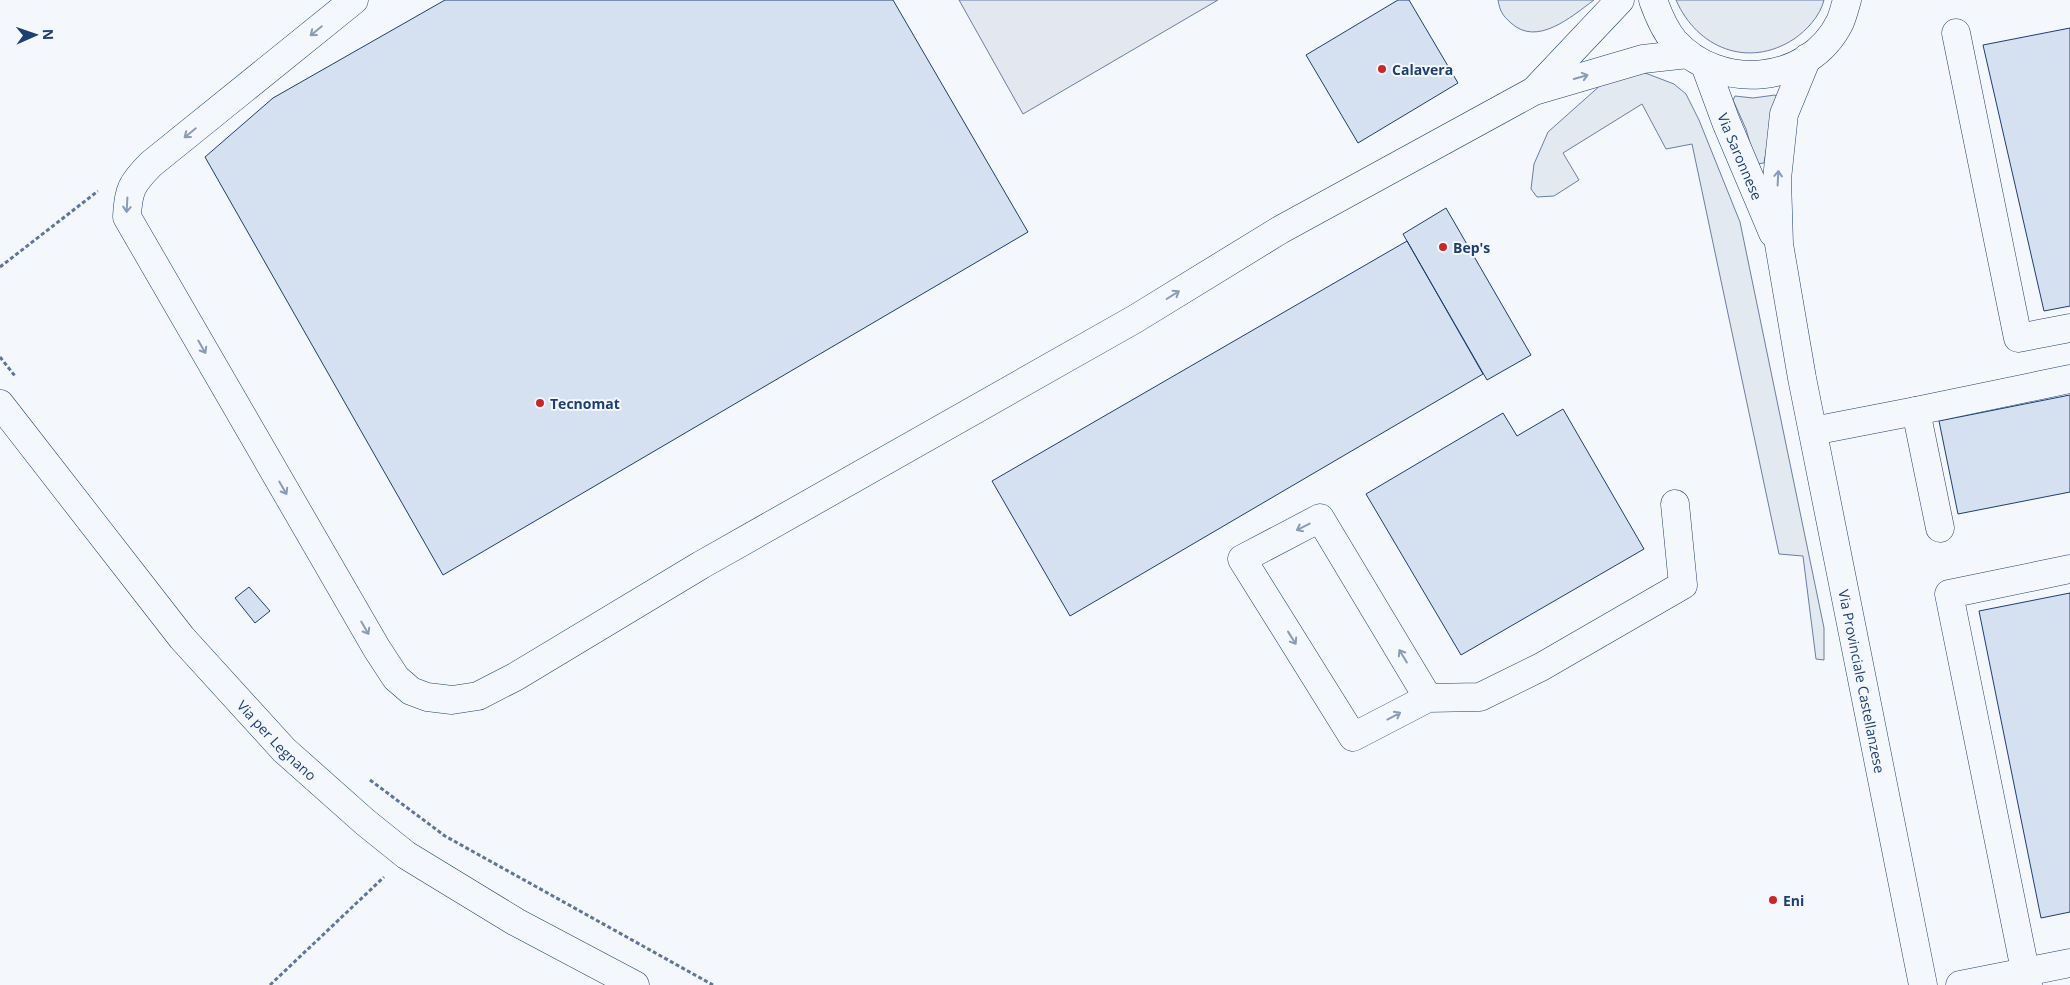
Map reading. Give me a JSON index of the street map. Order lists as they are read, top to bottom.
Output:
{
  "streets": {
    "main road": ["Via Saronnese", "Via Provinciale Castellanzese", "Via per Legnano"]
  },
  "crossings": [
    ["Via Saronnese", "Via Provinciale Castellanzese"]
  ],
  "one_way": ["Via Saronnese"],
  "places": [
    "Calavera",
    "Bep's",
    "Tecnomat",
    "Eni"
  ],
  "north": "right"
}
